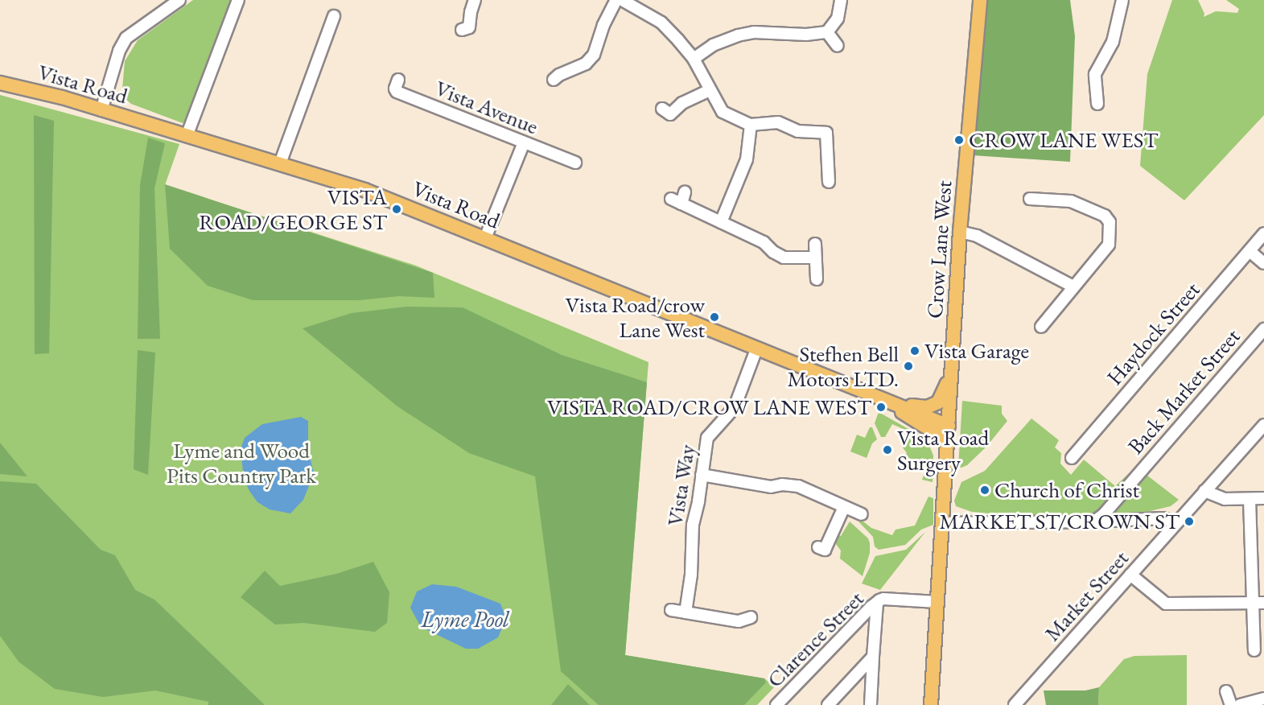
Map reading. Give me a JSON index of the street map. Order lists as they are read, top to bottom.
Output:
{
  "streets": {
    "main road": ["Vista Road", "Crow Lane West"],
    "street": [
      "Vista Avenue",
      "Haydock Street",
      "Back Market Street",
      "Vista Way",
      "Market Street",
      "Clarence Street"
    ]
  },
  "crossings": [
    ["Vista Road", "Crow Lane West"],
    ["Vista Road", "Vista Way"],
    ["Crow Lane West", "Clarence Street"]
  ],
  "water": ["Lyme Pool"],
  "parks": ["Lyme and Wood Pits Country Park"],
  "places": [
    "CROW LANE WEST",
    "VISTA ROAD/GEORGE ST",
    "Vista Road/crow Lane West",
    "Vista Garage",
    "Stefhen Bell Motors LTD.",
    "VISTA ROAD/CROW LANE WEST",
    "Vista Road Surgery",
    "Church of Christ",
    "MARKET ST/CROWN ST"
  ]
}
